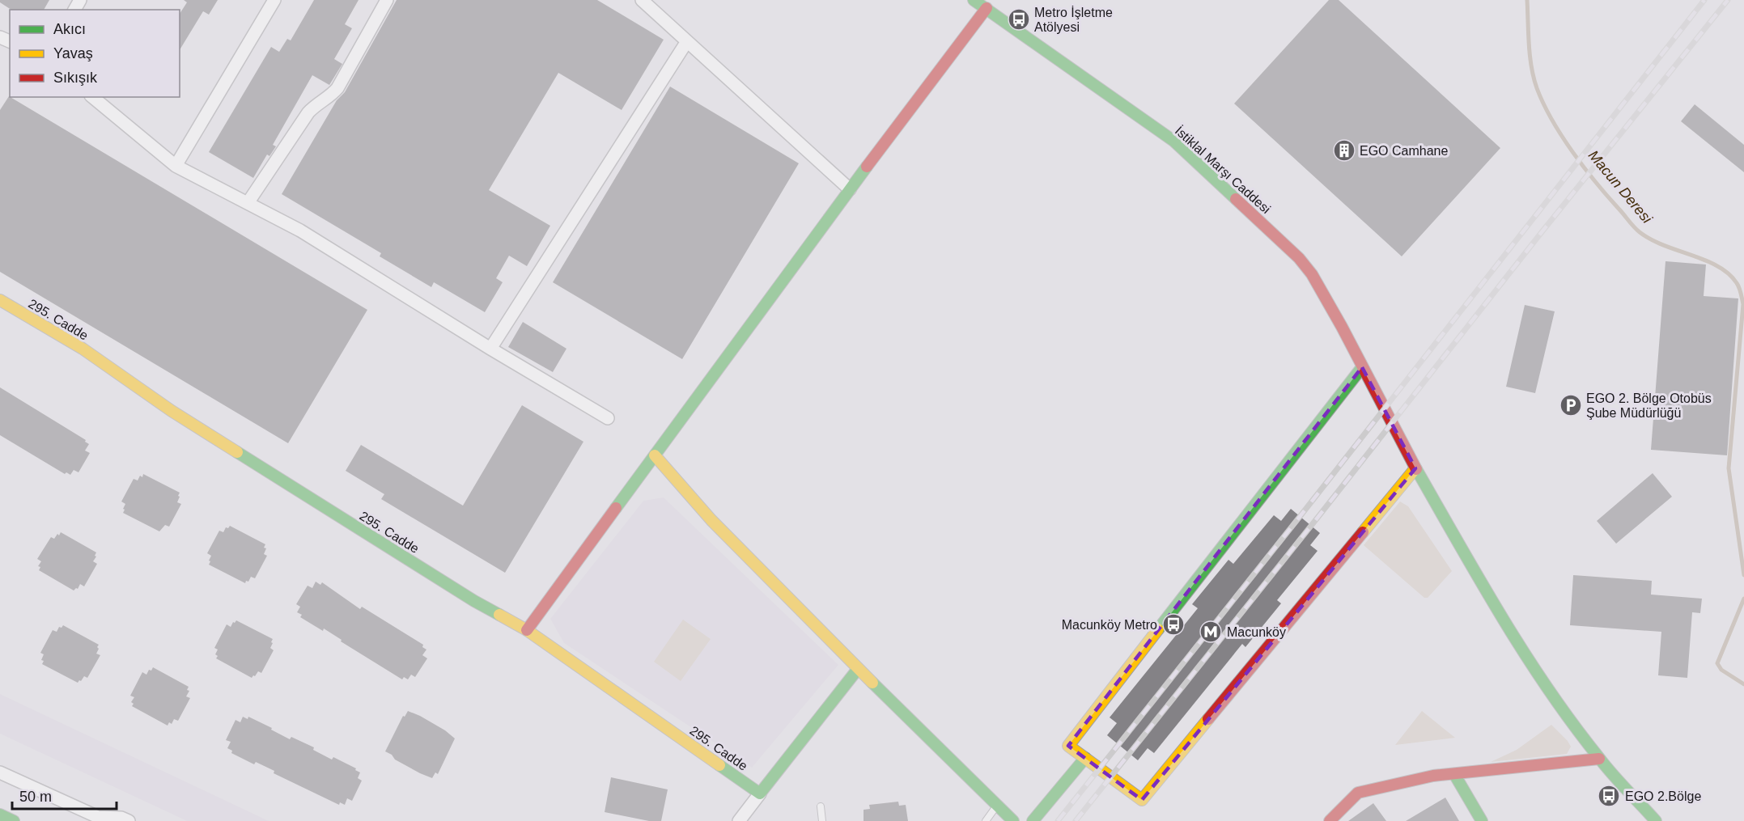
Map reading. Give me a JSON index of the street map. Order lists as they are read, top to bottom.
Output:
{
  "streets": {
    "street": ["İstiklal Marşı Caddesi", "295. Cadde"]
  },
  "water": ["Macun Deresi"],
  "places": {
    "bus stop": ["Metro İşletme Atölyesi", "Macunköy Metro", "EGO 2.Bölge"],
    "building": ["EGO Camhane"],
    "parking": ["EGO 2. Bölge Otobüs Şube Müdürlüğü"],
    "metro station": ["Macunköy"]
  },
  "legend": ["Akıcı", "Yavaş", "Sıkışık"],
  "scale_bar": "50 m"
}
